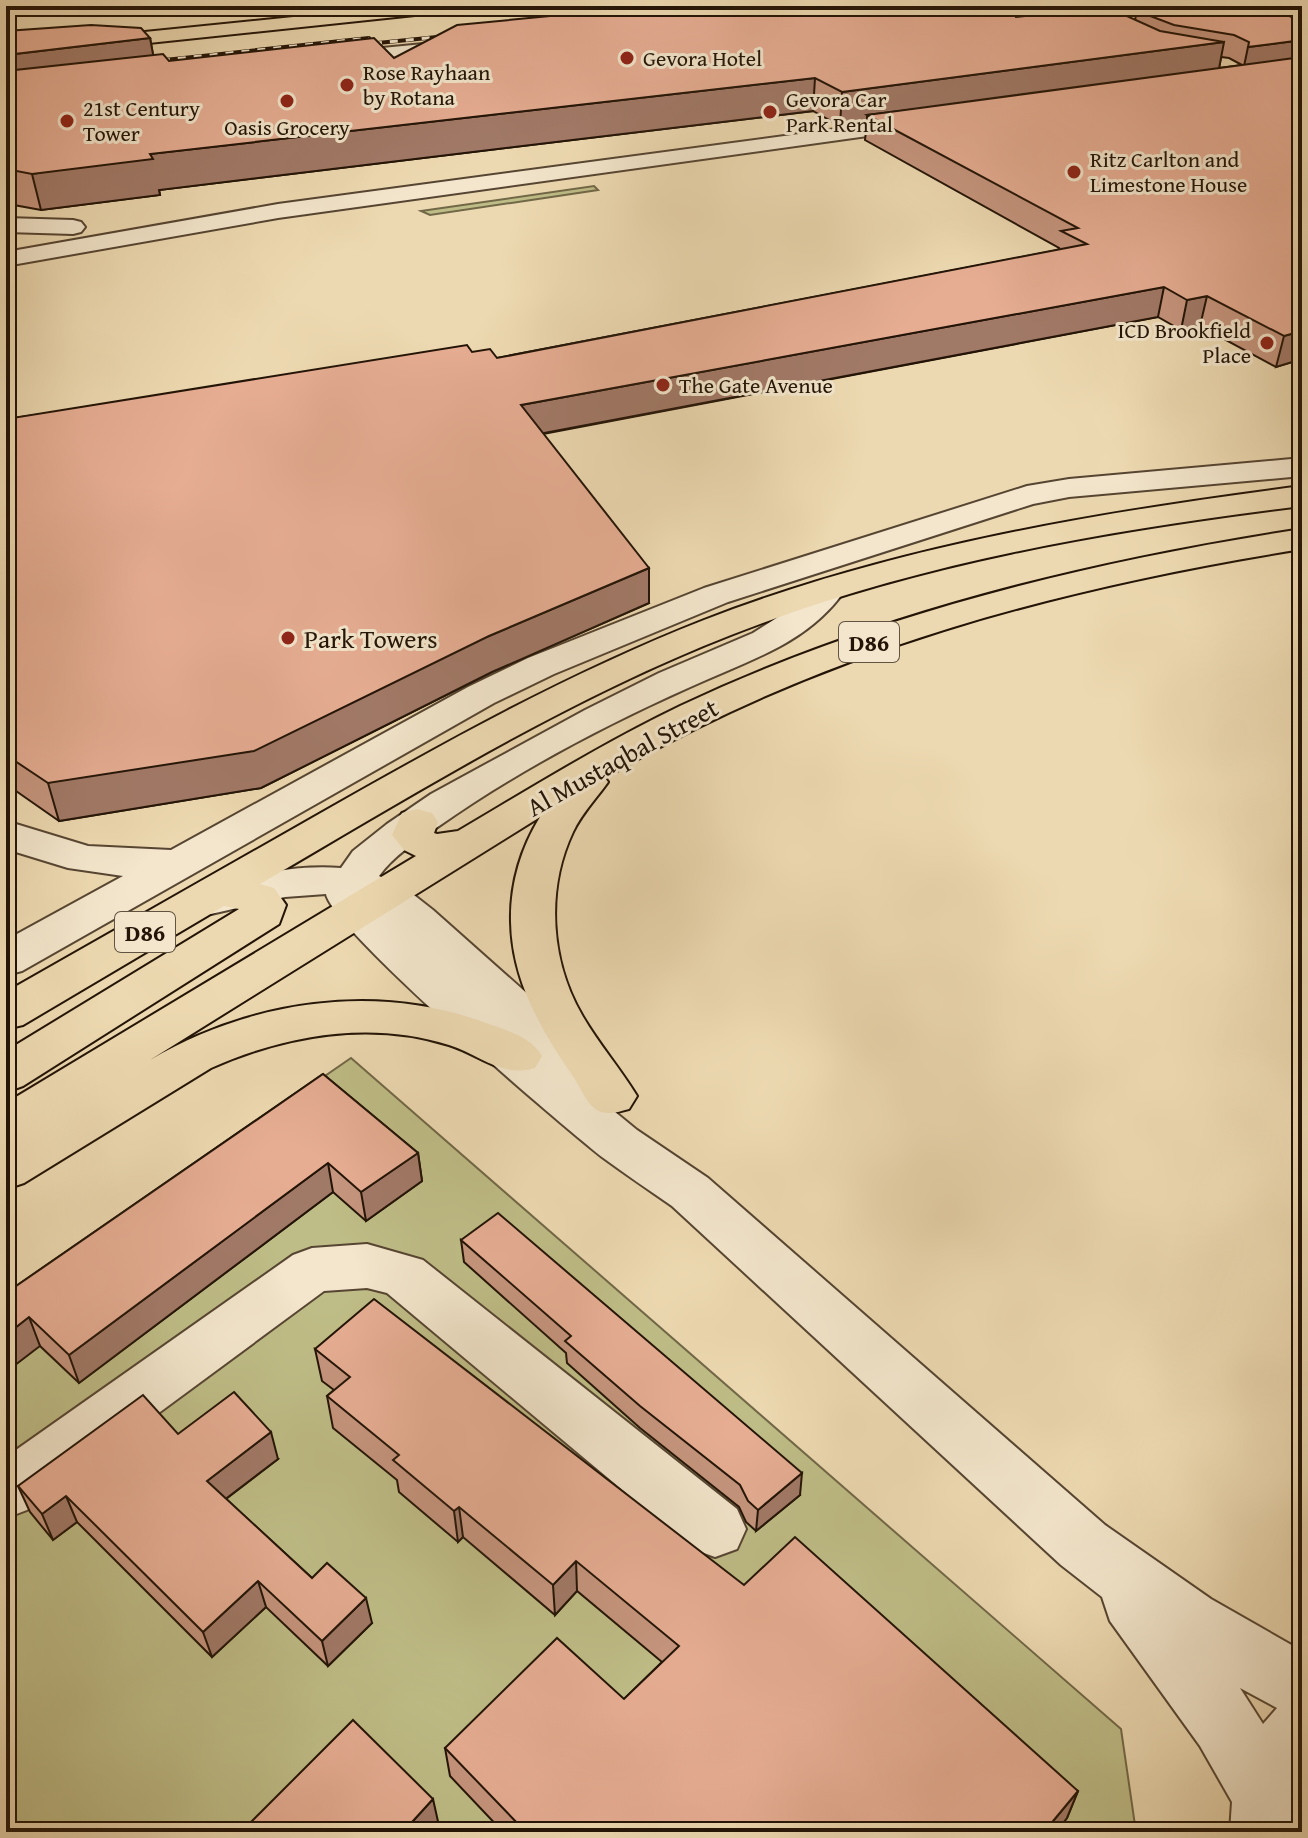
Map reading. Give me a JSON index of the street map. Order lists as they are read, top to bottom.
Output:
{
  "streets": {
    "main road": ["D86", "Al Mustaqbal Street"]
  },
  "places": [
    "Gevora Hotel",
    "Rose Rayhaan by Rotana",
    "Oasis Grocery",
    "Gevora Car Park Rental",
    "21st Century Tower",
    "Ritz Carlton and Limestone House",
    "ICD Brookfield Place",
    "The Gate Avenue",
    "Park Towers"
  ]
}
